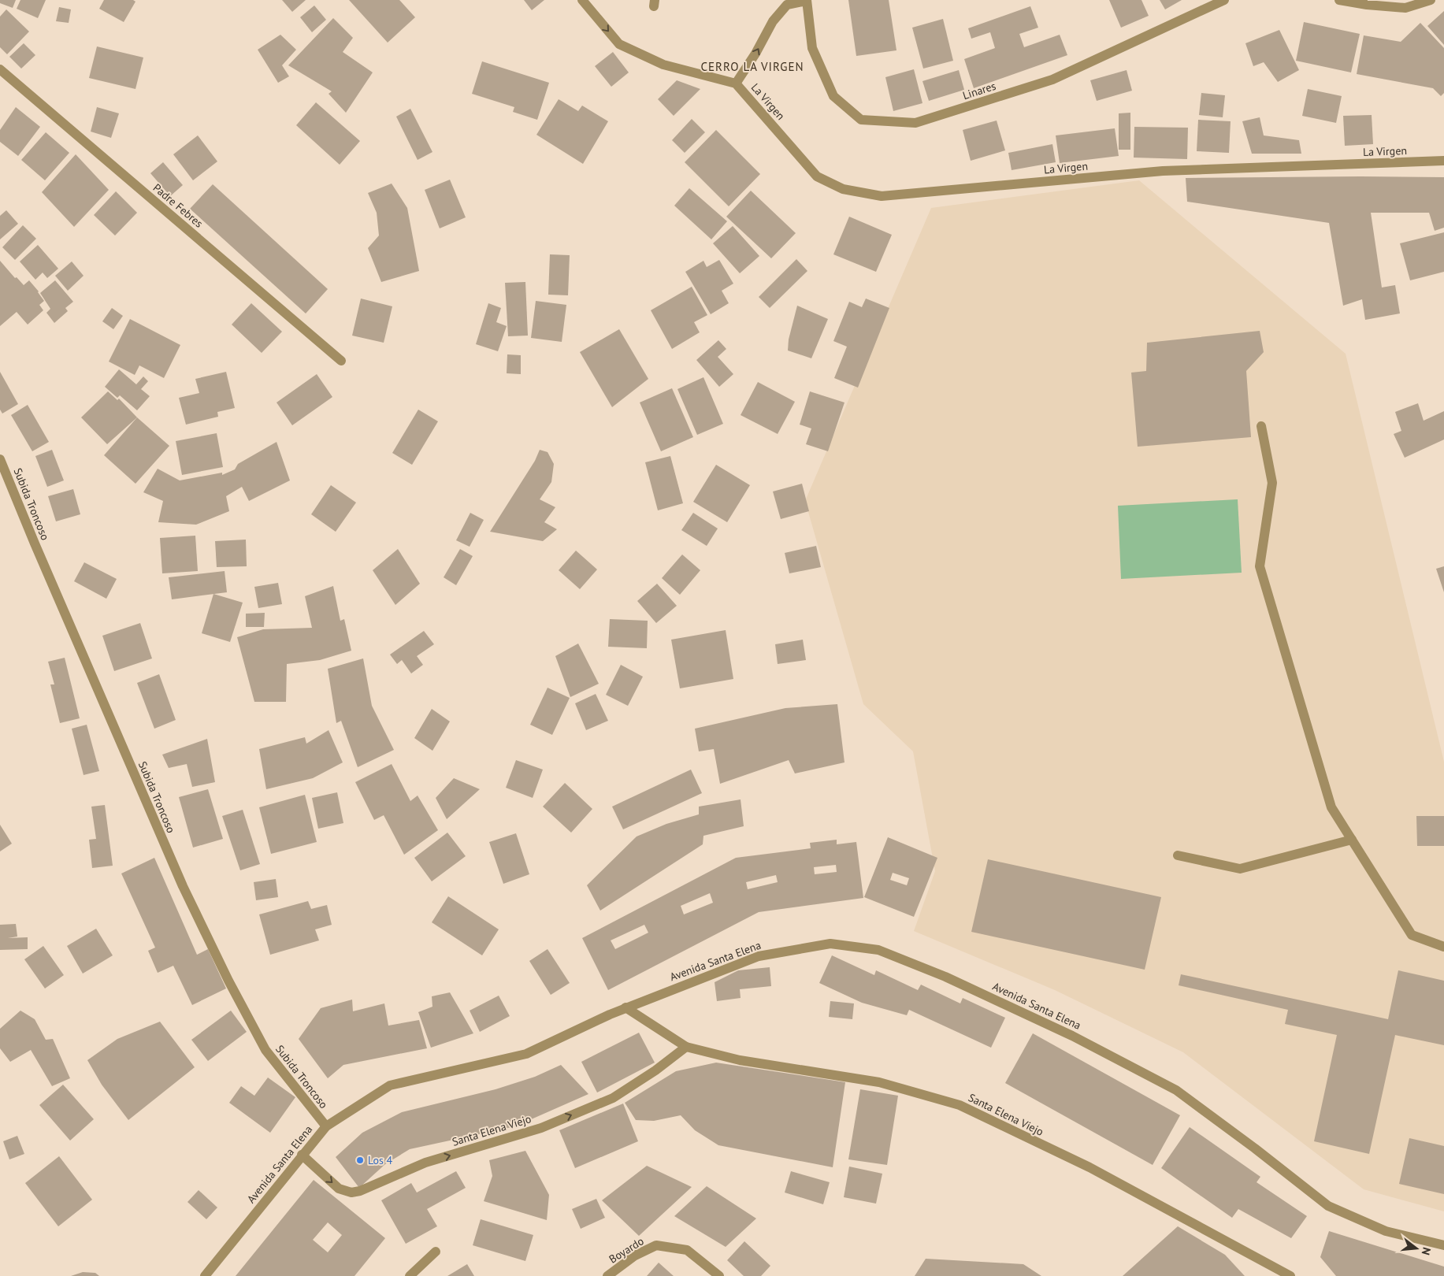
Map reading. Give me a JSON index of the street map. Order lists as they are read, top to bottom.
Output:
{
  "streets": {
    "street": [
      "Linares",
      "La Virgen",
      "Padre Febres",
      "Subida Troncoso",
      "Avenida Santa Elena",
      "Santa Elena Viejo",
      "Boyardo"
    ]
  },
  "crossings": [
    ["Linares", "La Virgen"],
    ["Subida Troncoso", "Avenida Santa Elena"],
    ["Avenida Santa Elena", "Santa Elena Viejo"]
  ],
  "districts": ["CERRO LA VIRGEN"],
  "places": ["Los 4"],
  "north": "right"
}
